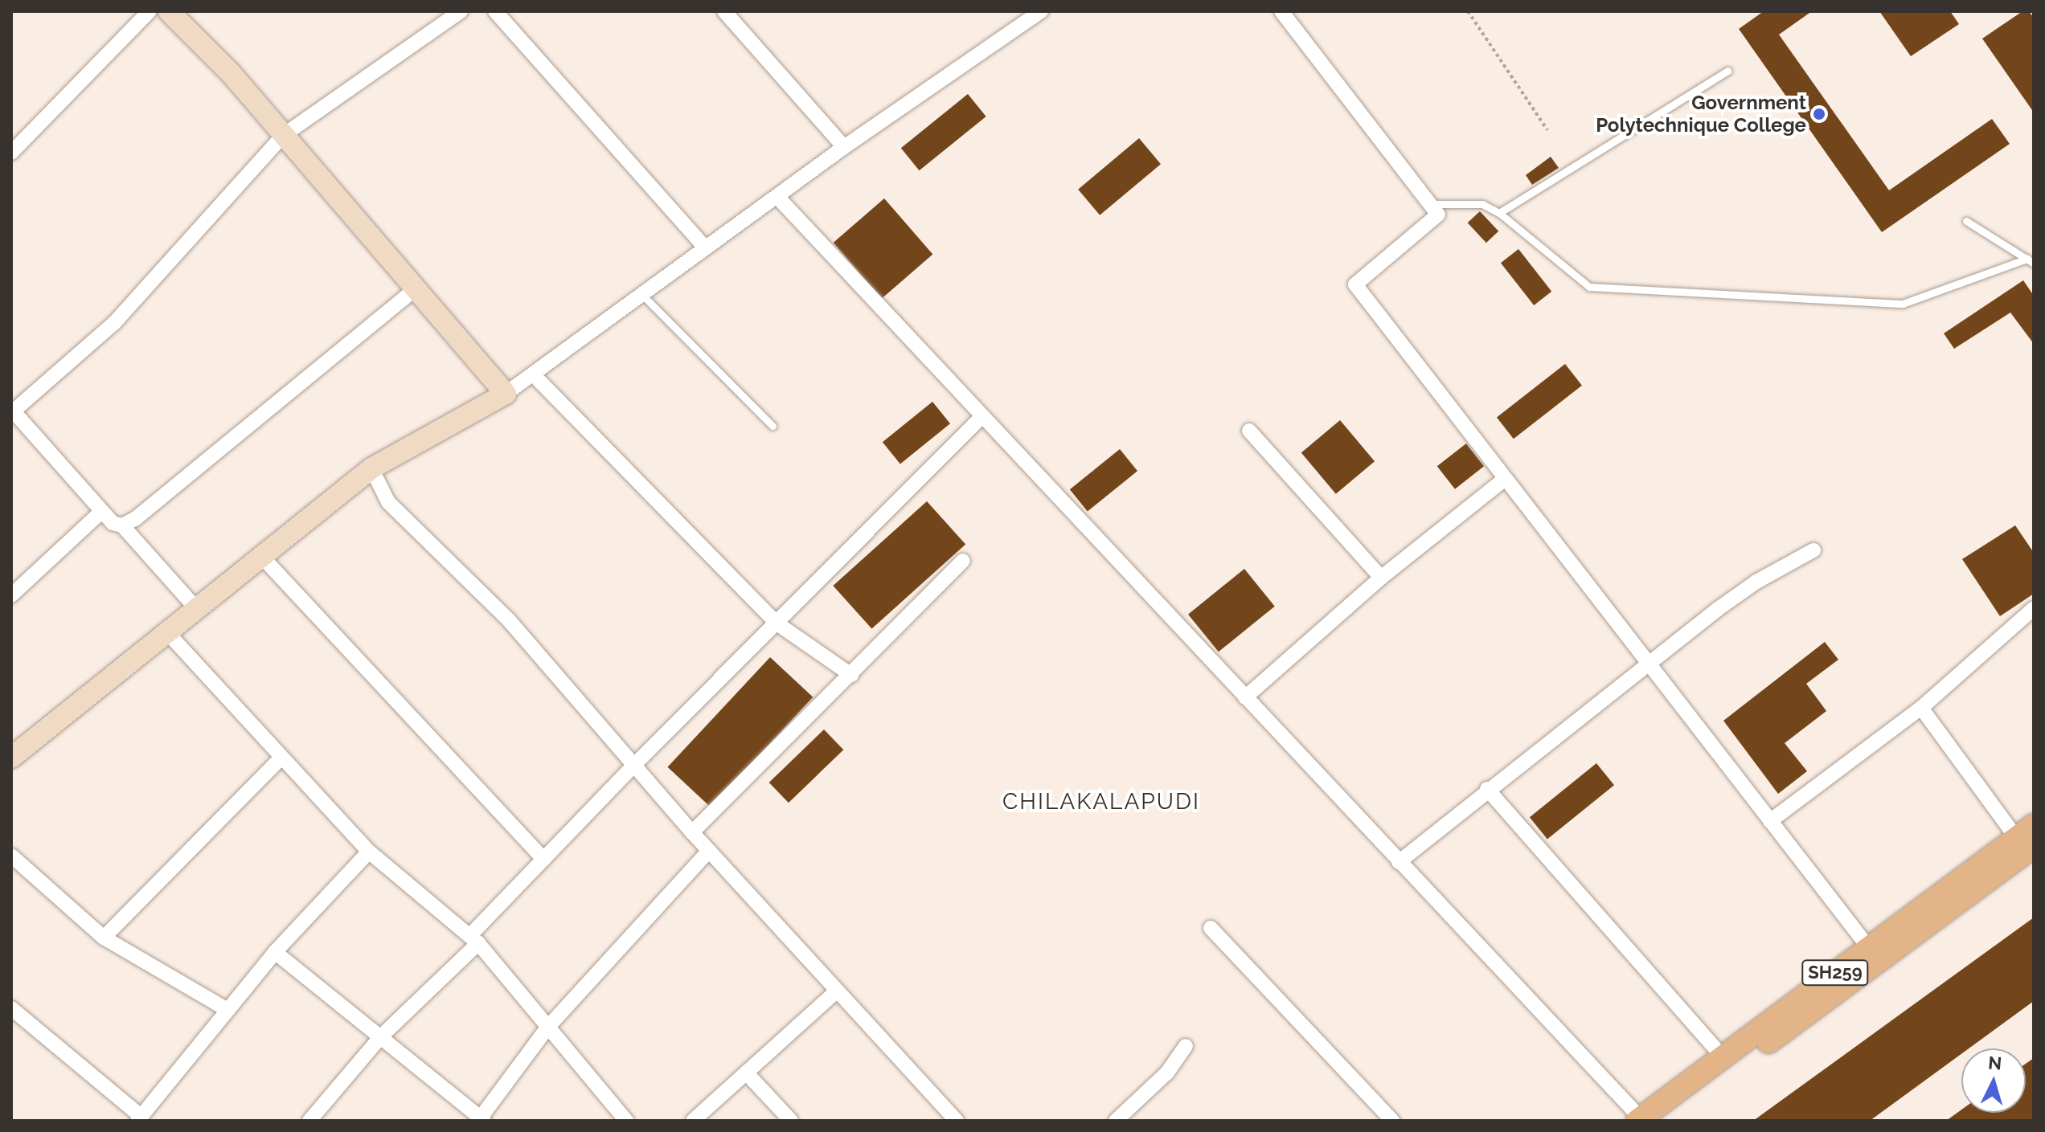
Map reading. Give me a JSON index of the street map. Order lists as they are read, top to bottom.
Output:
{
  "streets": {
    "main road": ["SH259"]
  },
  "districts": ["CHILAKALAPUDI"],
  "places": ["Government Polytechnique College"],
  "north": "top"
}
